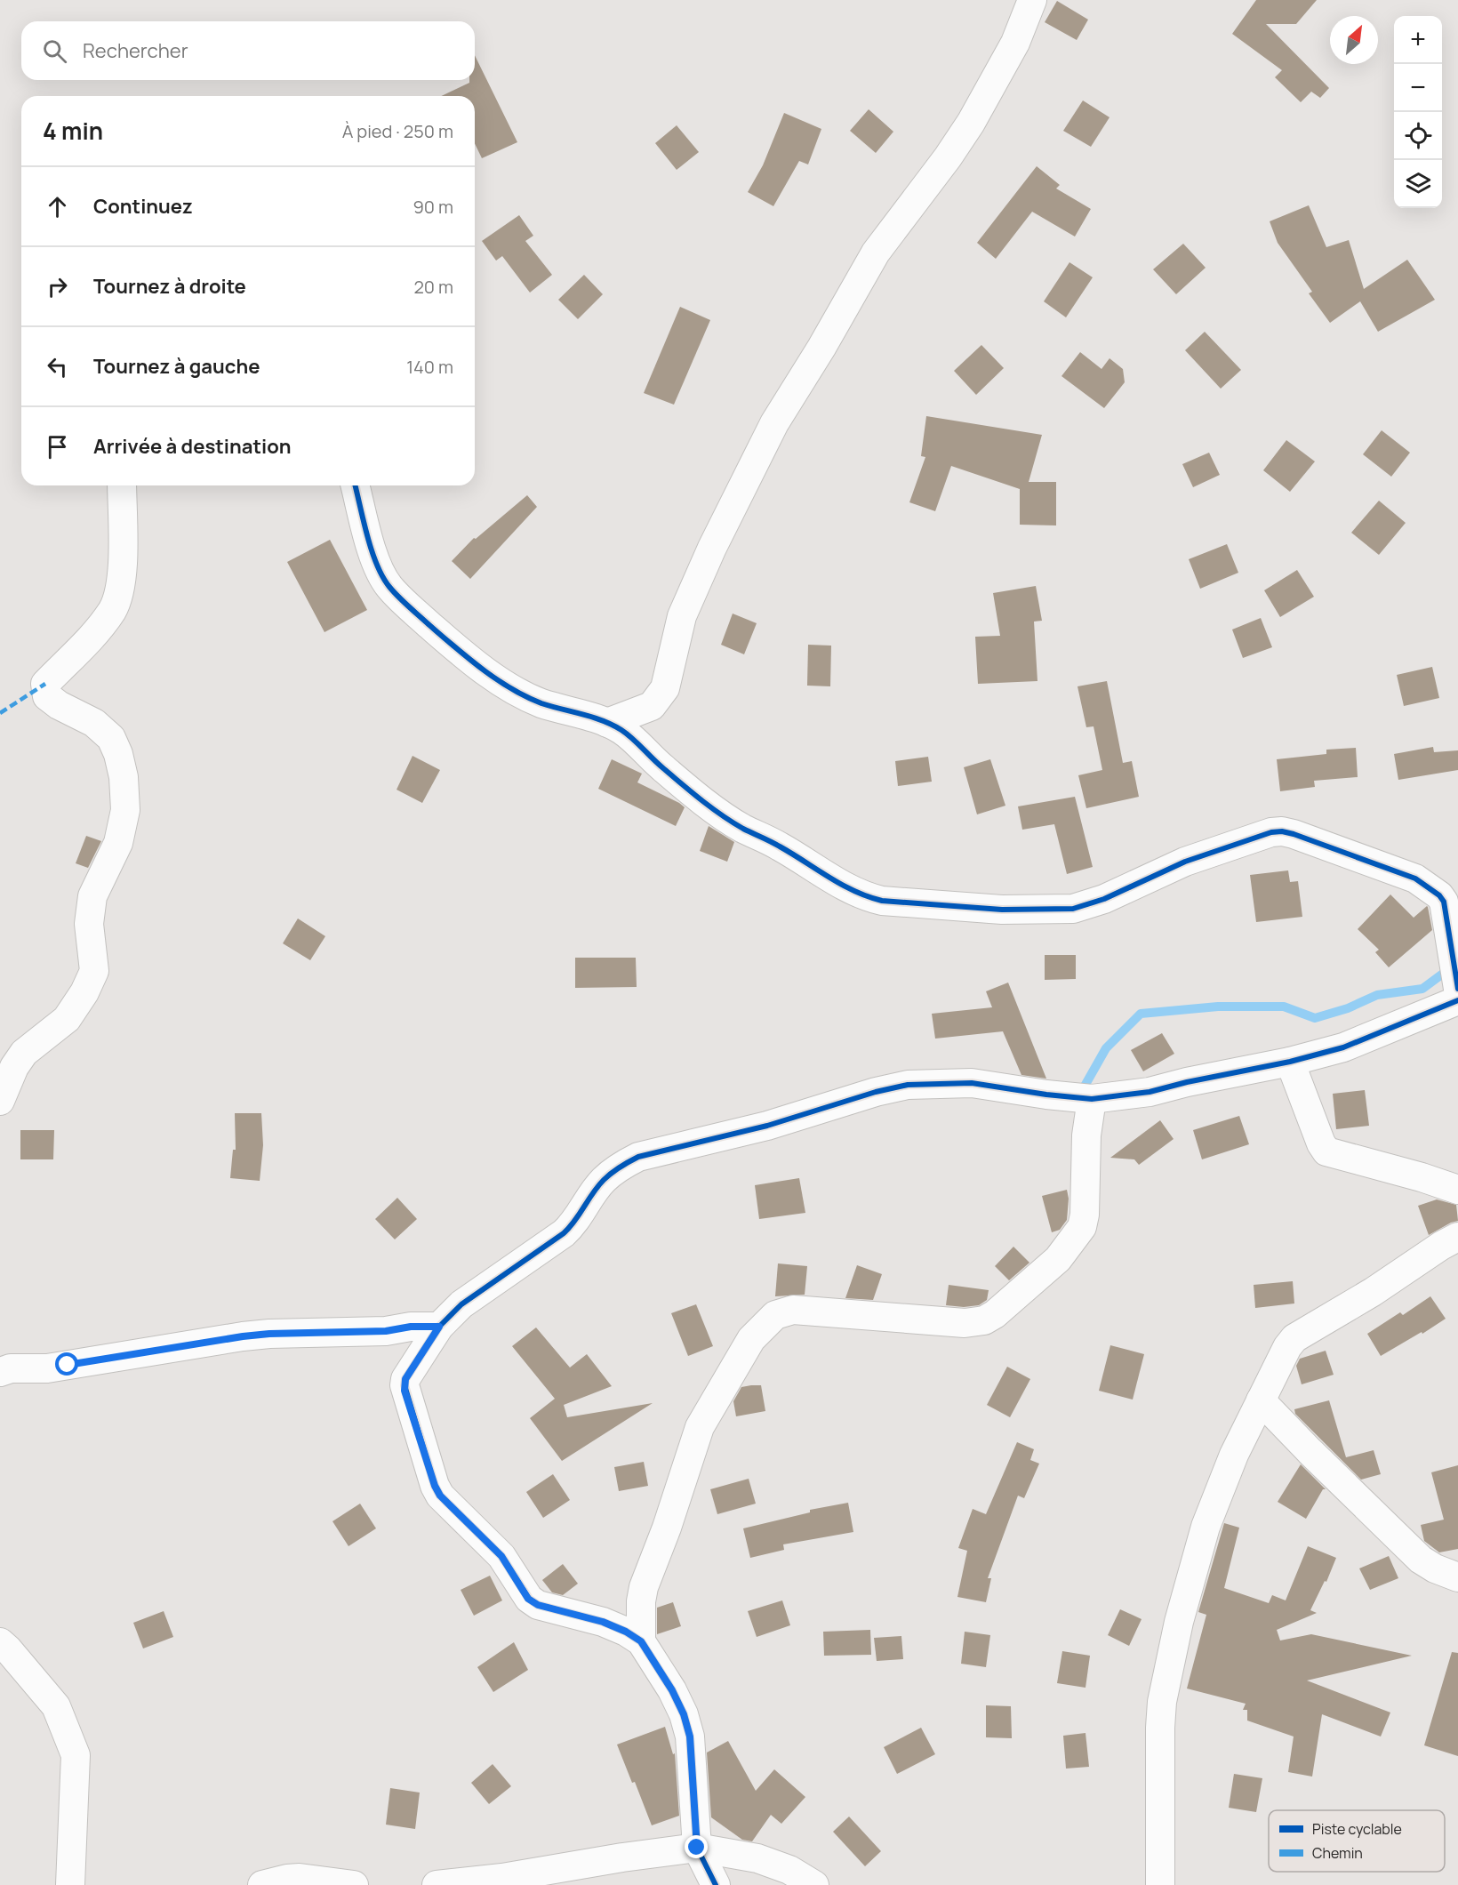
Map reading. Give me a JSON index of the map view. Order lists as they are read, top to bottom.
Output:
{
  "legend": ["Piste cyclable", "Chemin"],
  "north": "top right",
  "page": {
    "map_buttons": ["+", "−"],
    "search": "Rechercher",
    "heading": ["4 min", "À pied · 250 m"],
    "list": [
      ["Continuez", "90 m"],
      ["Tournez à droite", "20 m"],
      ["Tournez à gauche", "140 m"],
      "Arrivée à destination"
    ]
  }
}
